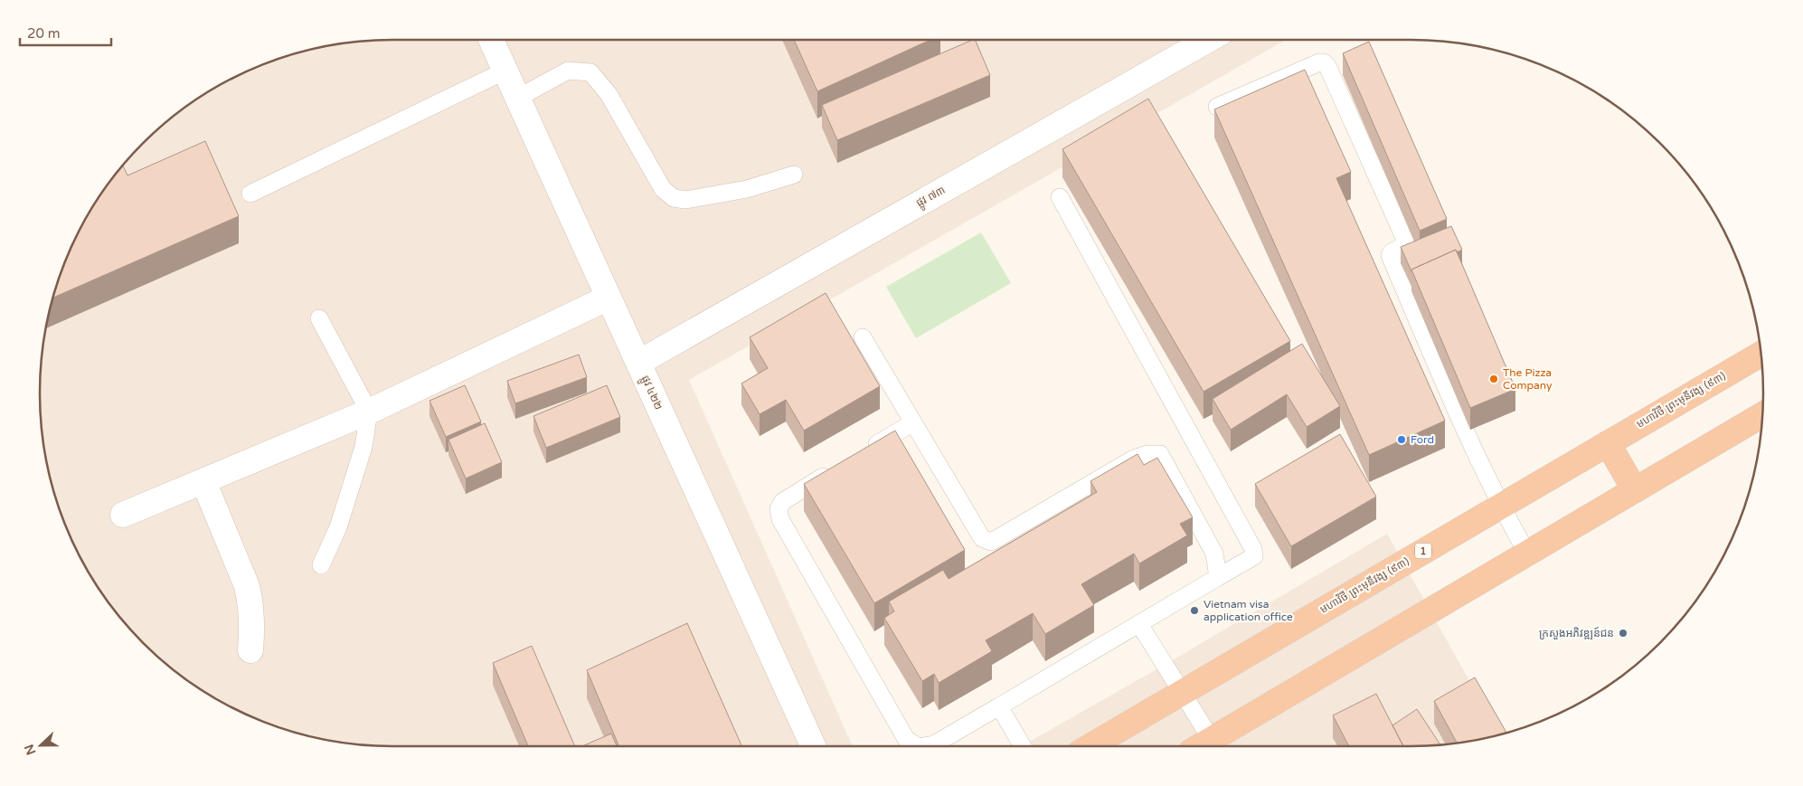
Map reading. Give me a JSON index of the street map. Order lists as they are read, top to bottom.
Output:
{
  "streets": {
    "highway": ["មហាវិថី ព្រះមុនីវង្ស (៩៣)", "1"],
    "street": ["ផ្លូវ ៧៣", "ផ្លូវ ៤២២"]
  },
  "crossings": [
    ["ផ្លូវ ៧៣", "ផ្លូវ ៤២២"]
  ],
  "places": [
    "The Pizza Company",
    "Ford",
    "Vietnam visa application office",
    "ក្រសួងអភិវឌ្ឍន៍ជន"
  ],
  "scale_bar": "20 m",
  "north": "left"
}
